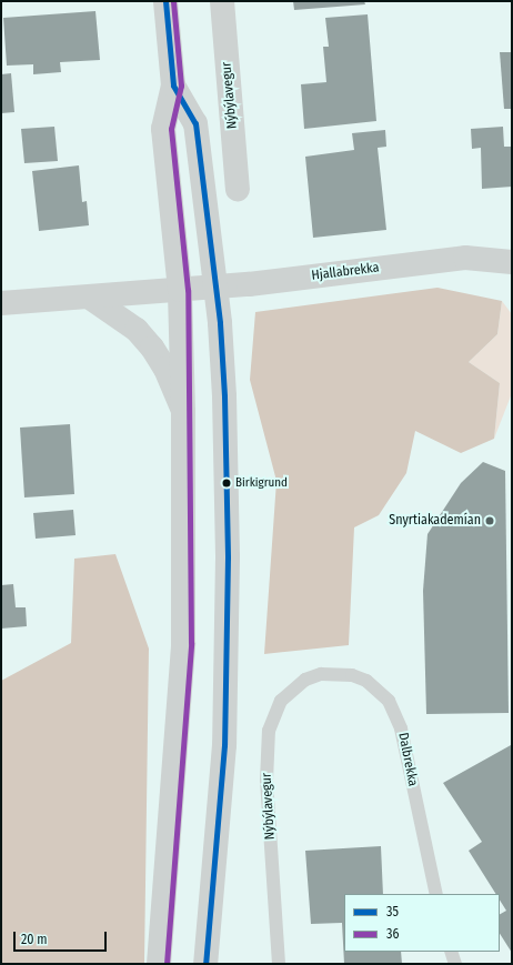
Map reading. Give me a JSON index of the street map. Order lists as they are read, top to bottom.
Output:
{
  "streets": {
    "main road": ["Nýbýlavegur", "Hjallabrekka"],
    "lane": ["Dalbrekka"]
  },
  "crossings": [
    ["Nýbýlavegur", "Dalbrekka"]
  ],
  "places": ["Birkigrund", "Snyrtiakademían"],
  "lines": ["transit line 35", "transit line 36"],
  "legend": ["35", "36"],
  "scale_bar": "20 m"
}
